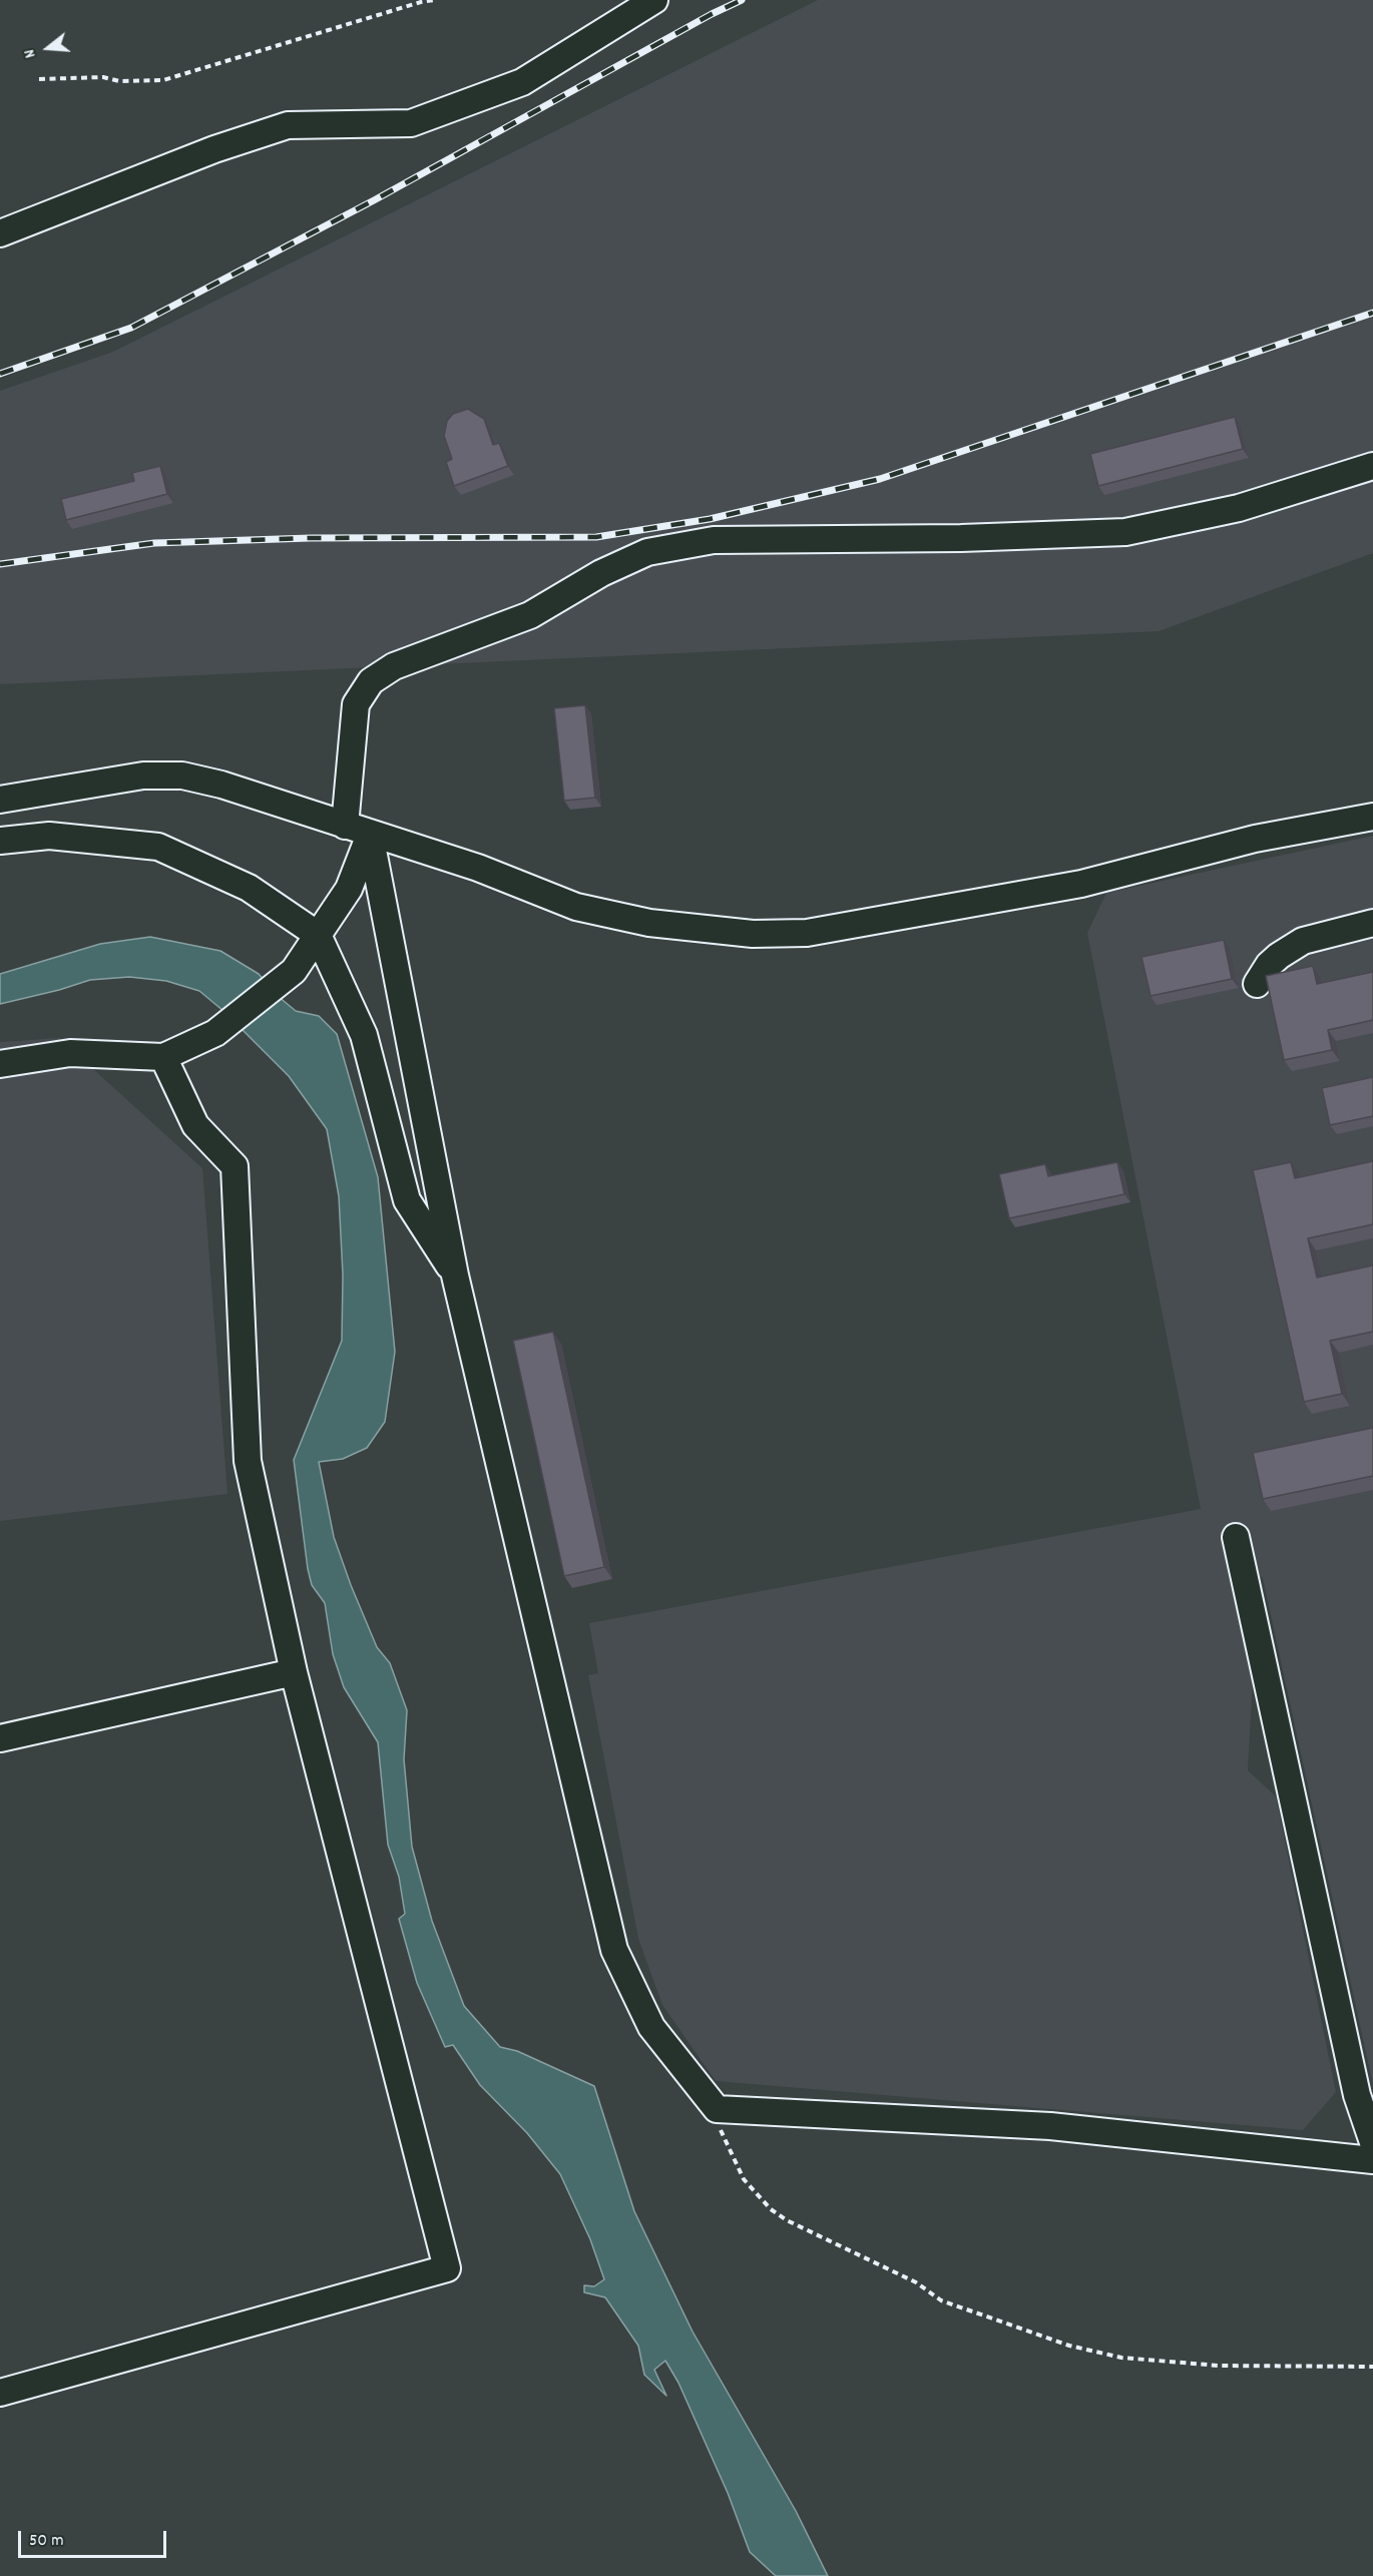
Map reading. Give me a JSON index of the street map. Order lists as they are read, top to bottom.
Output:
{
  "scale_bar": "50 m",
  "north": "left"
}
